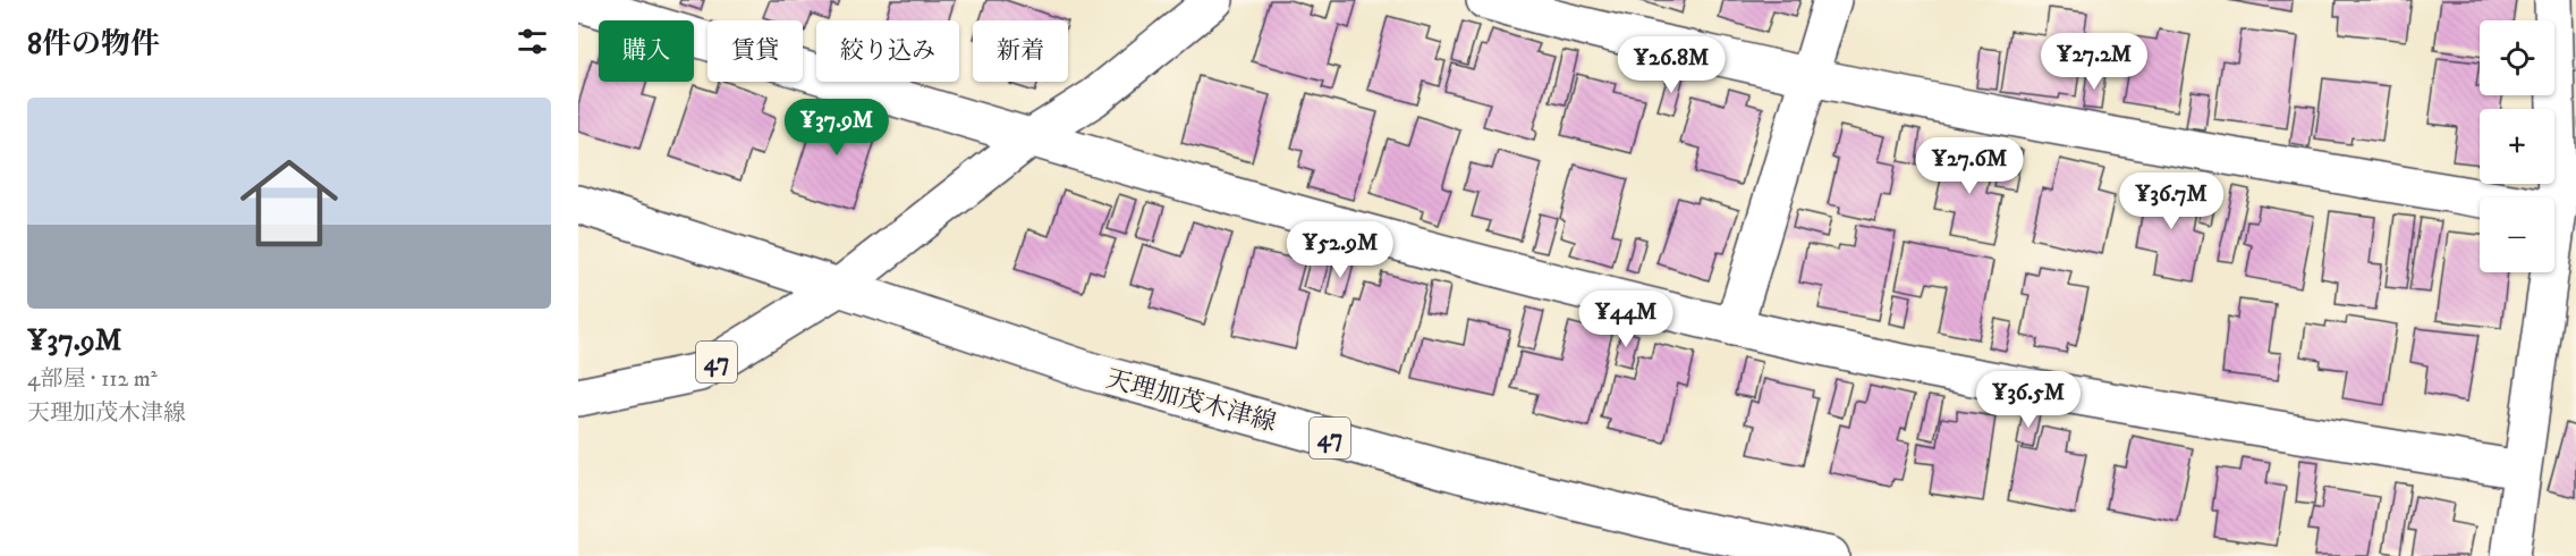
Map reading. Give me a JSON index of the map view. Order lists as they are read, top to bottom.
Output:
{
  "streets": {
    "street": ["47", "天理加茂木津線"]
  },
  "crossings": [
    ["47", "天理加茂木津線"]
  ],
  "page": {
    "heading": "8件の物件",
    "map_buttons": ["+", "−"],
    "chip": [
      "購入",
      "賃貸",
      "絞り込み",
      "新着"
    ],
    "price": [
      "¥27.2M",
      "¥26.8M",
      "¥37.9M",
      "¥27.6M",
      "¥36.7M",
      "¥52.9M",
      "¥44M",
      "¥36.5M"
    ],
    "list": [
      {
        "name": "¥37.9M",
        "note": "4部屋 · 112 m² · 天理加茂木津線"
      }
    ]
  }
}
